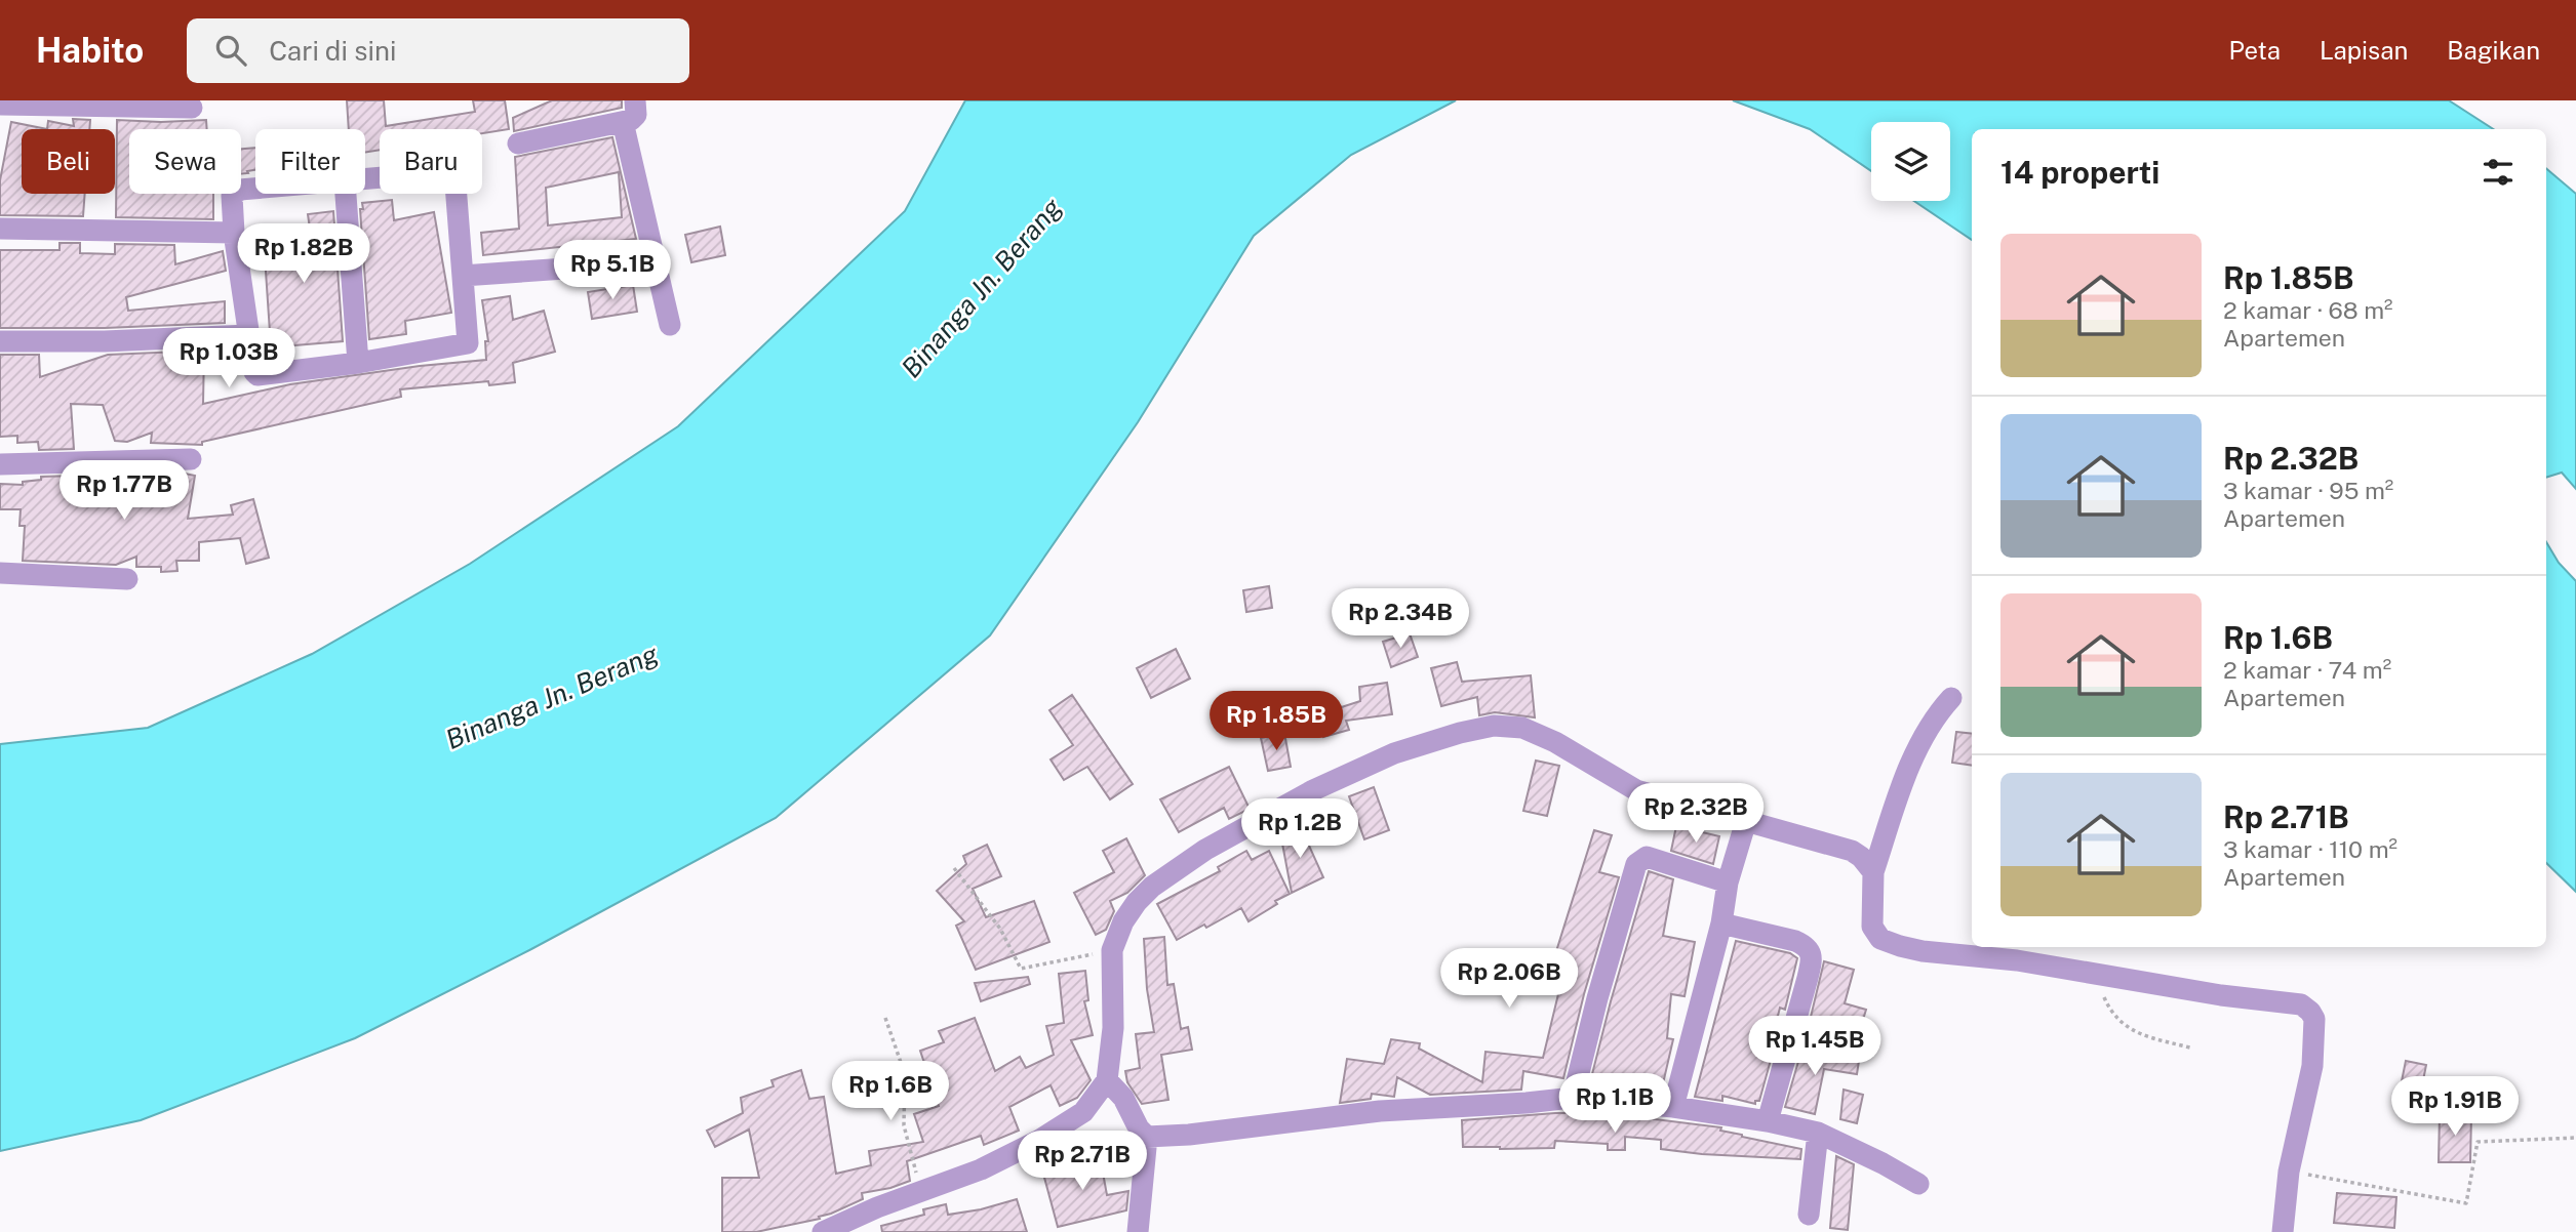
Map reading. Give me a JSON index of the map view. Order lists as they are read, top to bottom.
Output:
{
  "water": ["Binanga Jn. Berang"],
  "page": {
    "header": "Habito",
    "search": "Cari di sini",
    "nav": ["Peta", "Lapisan", "Bagikan"],
    "chip": [
      "Beli",
      "Sewa",
      "Filter",
      "Baru"
    ],
    "heading": "14 properti",
    "list": [
      {
        "name": "Rp 1.85B",
        "note": "2 kamar · 68 m² · Apartemen"
      },
      {
        "name": "Rp 2.32B",
        "note": "3 kamar · 95 m² · Apartemen"
      },
      {
        "name": "Rp 1.6B",
        "note": "2 kamar · 74 m² · Apartemen"
      },
      {
        "name": "Rp 2.71B",
        "note": "3 kamar · 110 m² · Apartemen"
      }
    ],
    "price": [
      "Rp 1.82B",
      "Rp 5.1B",
      "Rp 1.03B",
      "Rp 1.77B",
      "Rp 2.34B",
      "Rp 1.85B",
      "Rp 2.32B",
      "Rp 1.2B",
      "Rp 2.06B",
      "Rp 1.45B",
      "Rp 1.6B",
      "Rp 1.1B",
      "Rp 1.91B",
      "Rp 2.71B"
    ]
  }
}
